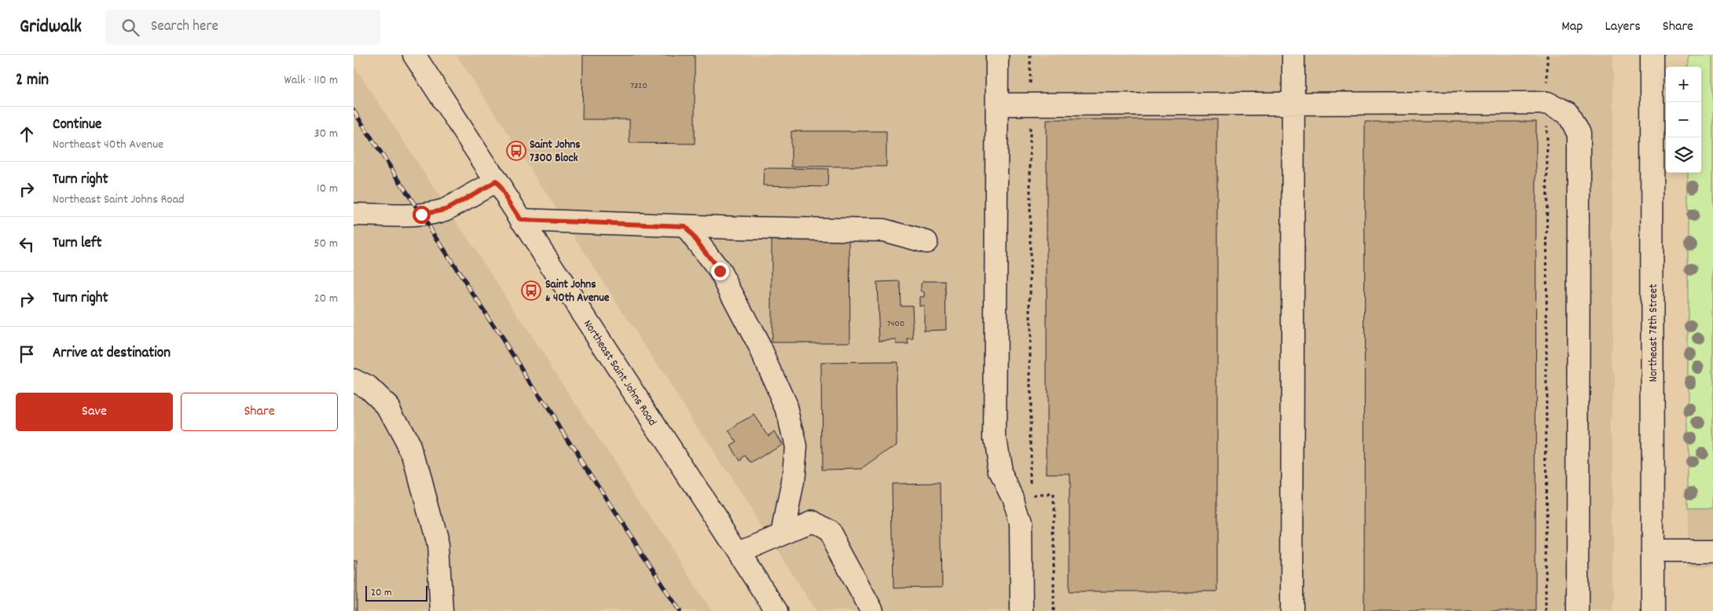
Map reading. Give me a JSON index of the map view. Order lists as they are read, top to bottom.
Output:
{
  "streets": {
    "main road": ["Northeast 78th Street", "Northeast Saint Johns Road"]
  },
  "places": {
    "bus stop": ["Saint Johns 7300 Block", "Saint Johns & 40th Avenue"]
  },
  "house_numbers": ["7320", "7400"],
  "scale_bar": "20 m",
  "page": {
    "header": "Gridwalk",
    "search": "Search here",
    "nav": ["Map", "Layers", "Share"],
    "heading": ["2 min", "Walk · 110 m"],
    "map_buttons": ["+", "−"],
    "list": [
      ["Continue", "Northeast 40th Avenue", "30 m"],
      ["Turn right", "Northeast Saint Johns Road", "10 m"],
      ["Turn left", "50 m"],
      ["Turn right", "20 m"],
      "Arrive at destination"
    ],
    "buttons": ["Save", "Share"],
    "scale": "20 m"
  }
}
